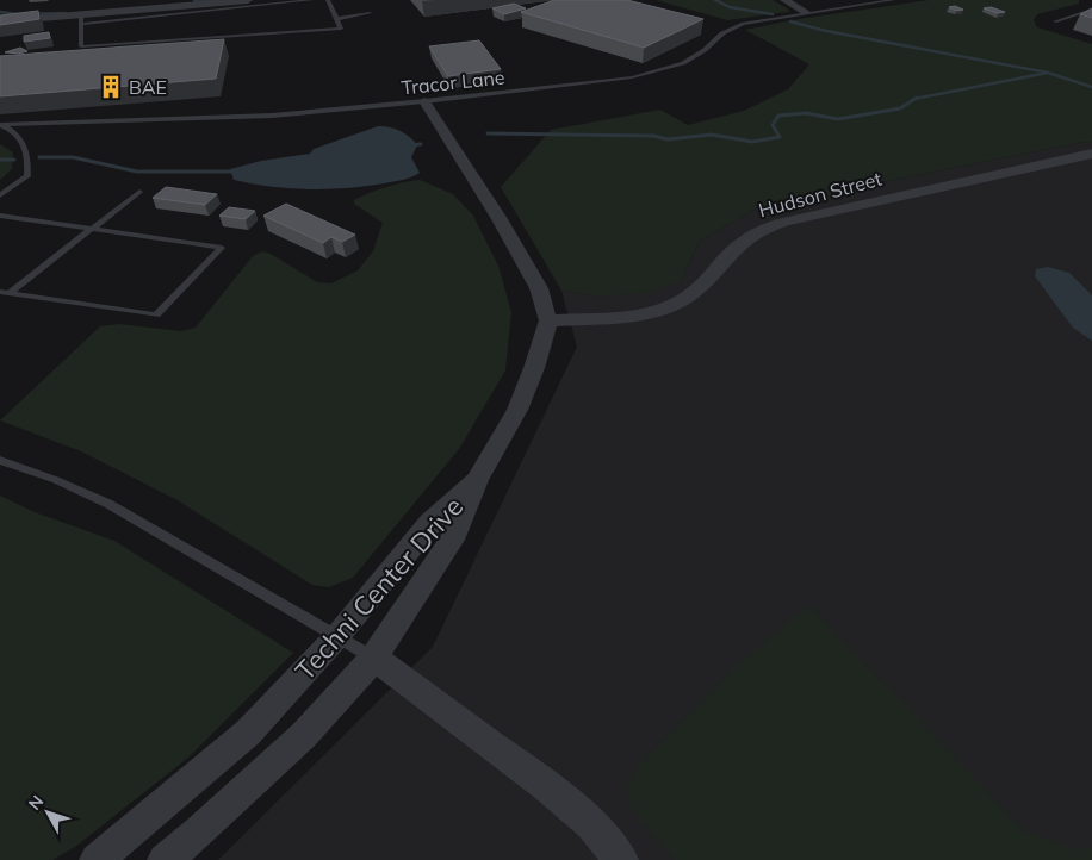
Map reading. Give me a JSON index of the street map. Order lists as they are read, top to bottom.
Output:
{
  "streets": {
    "street": ["Hudson Street", "Techni Center Drive"],
    "lane": ["Tracor Lane"]
  },
  "places": {
    "building": ["BAE"]
  },
  "north": "top left"
}
